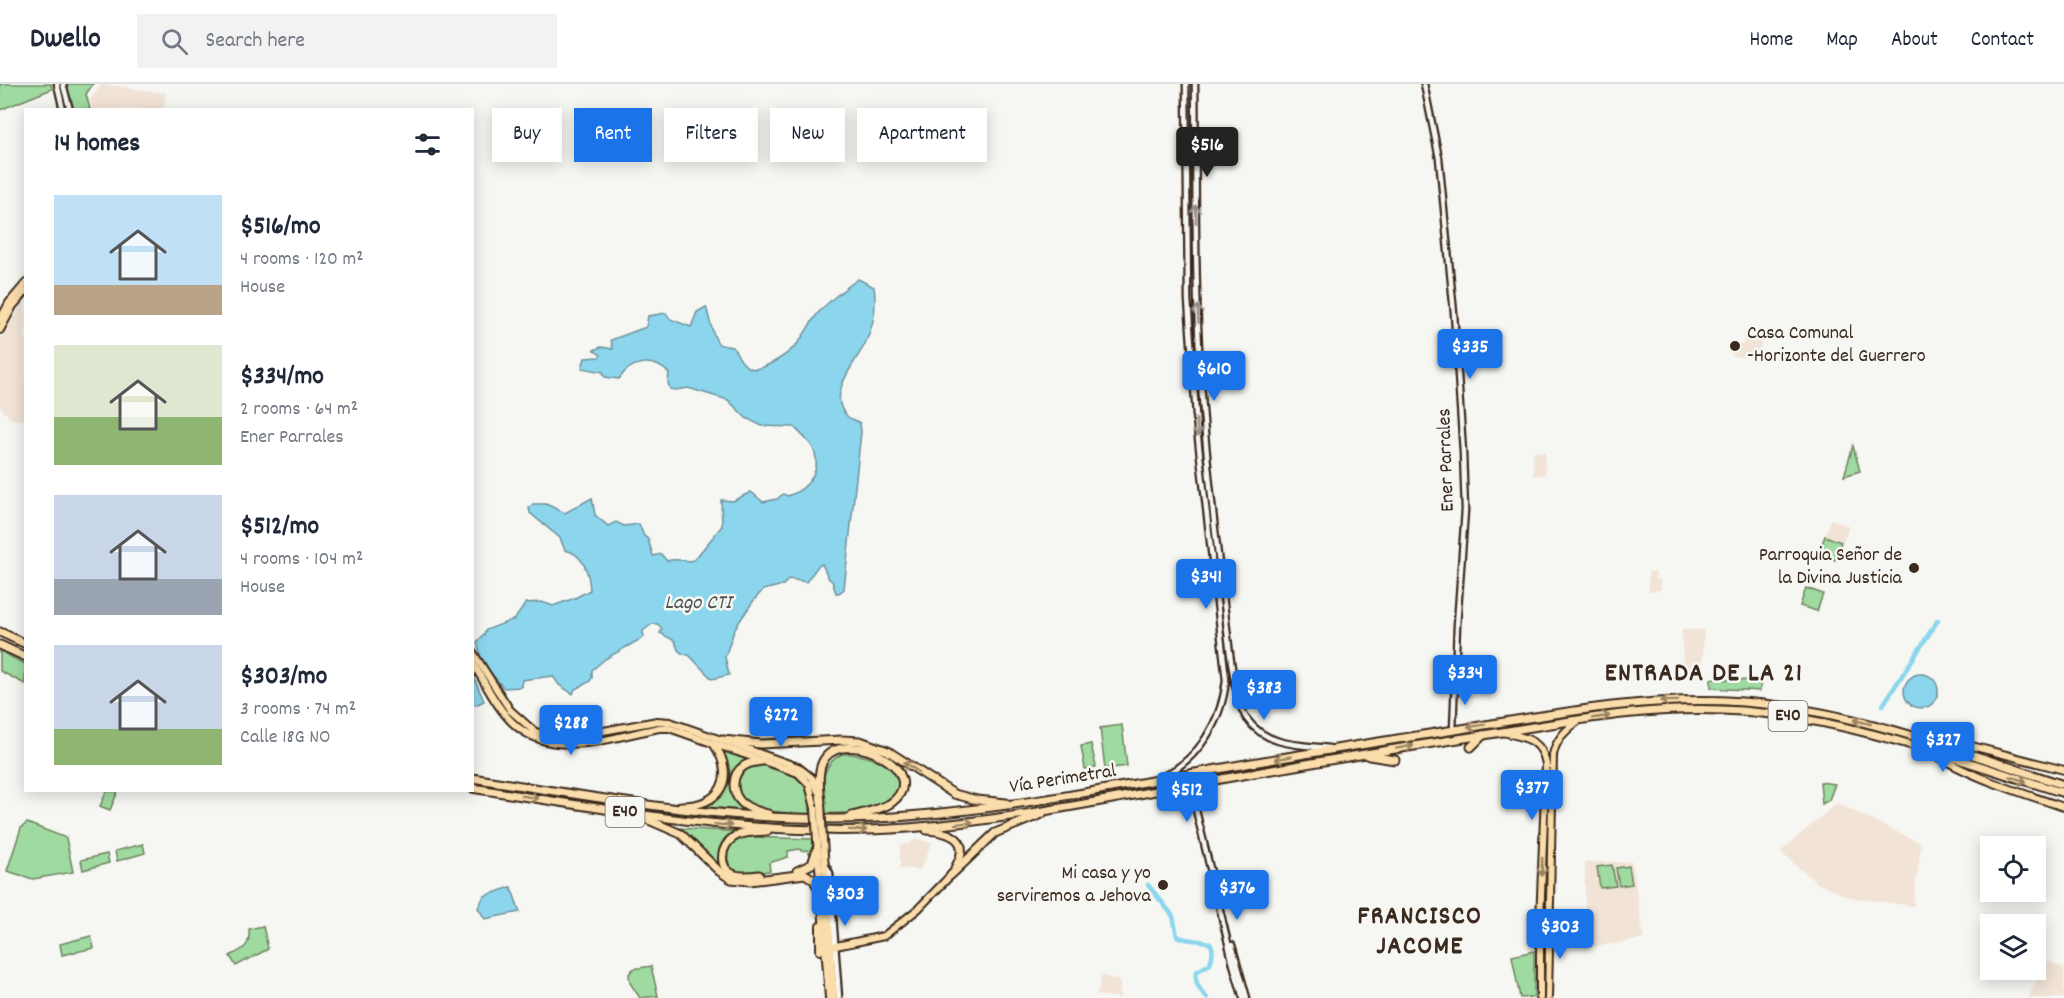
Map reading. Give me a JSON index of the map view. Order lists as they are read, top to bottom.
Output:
{
  "streets": {
    "highway": ["E40", "Vía Perimetral"],
    "street": ["Ener Parrales"]
  },
  "crossings": [
    ["Ener Parrales", "Vía Perimetral"]
  ],
  "districts": ["ENTRADA DE LA 21", "FRANCISCO JACOME"],
  "water": ["Lago CTI"],
  "places": ["Casa Comunal -Horizonte del Guerrero", "Parroquia Señor de la Divina Justicia", "Mi casa y yo serviremos a Jehova"],
  "page": {
    "header": "Dwello",
    "search": "Search here",
    "nav": [
      "Home",
      "Map",
      "About",
      "Contact"
    ],
    "chip": [
      "Buy",
      "Rent",
      "Filters",
      "New",
      "Apartment"
    ],
    "heading": "14 homes",
    "price": [
      "$516",
      "$335",
      "$610",
      "$341",
      "$334",
      "$383",
      "$272",
      "$288",
      "$327",
      "$377",
      "$512",
      "$376",
      "$303",
      "$303"
    ],
    "list": [
      {
        "name": "$516/mo",
        "note": "4 rooms · 120 m² · House"
      },
      {
        "name": "$334/mo",
        "note": "2 rooms · 64 m² · Ener Parrales"
      },
      {
        "name": "$512/mo",
        "note": "4 rooms · 104 m² · House"
      },
      {
        "name": "$303/mo",
        "note": "3 rooms · 74 m² · Calle 18G NO"
      }
    ]
  }
}
